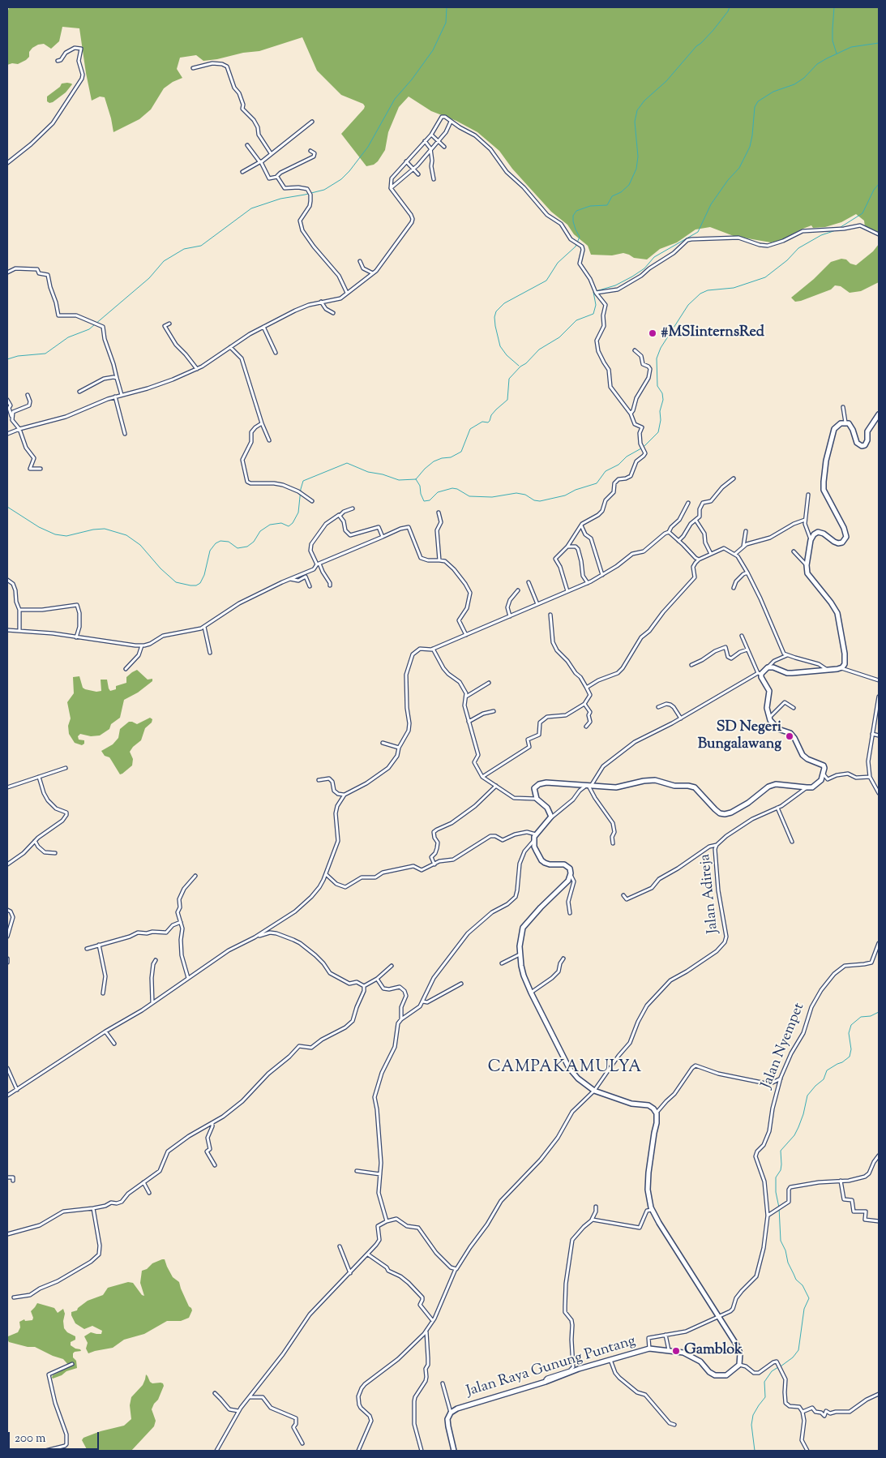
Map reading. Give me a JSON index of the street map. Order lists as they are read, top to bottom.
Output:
{
  "streets": {
    "street": ["Jalan Adireja", "Jalan Nyempet", "Jalan Raya Gunung Puntang"]
  },
  "crossings": [
    ["Jalan Nyempet", "Jalan Raya Gunung Puntang"]
  ],
  "districts": ["CAMPAKAMULYA"],
  "places": ["#MSIinternsRed", "SD Negeri Bungalawang", "Gamblok"],
  "scale_bar": "200 m"
}
